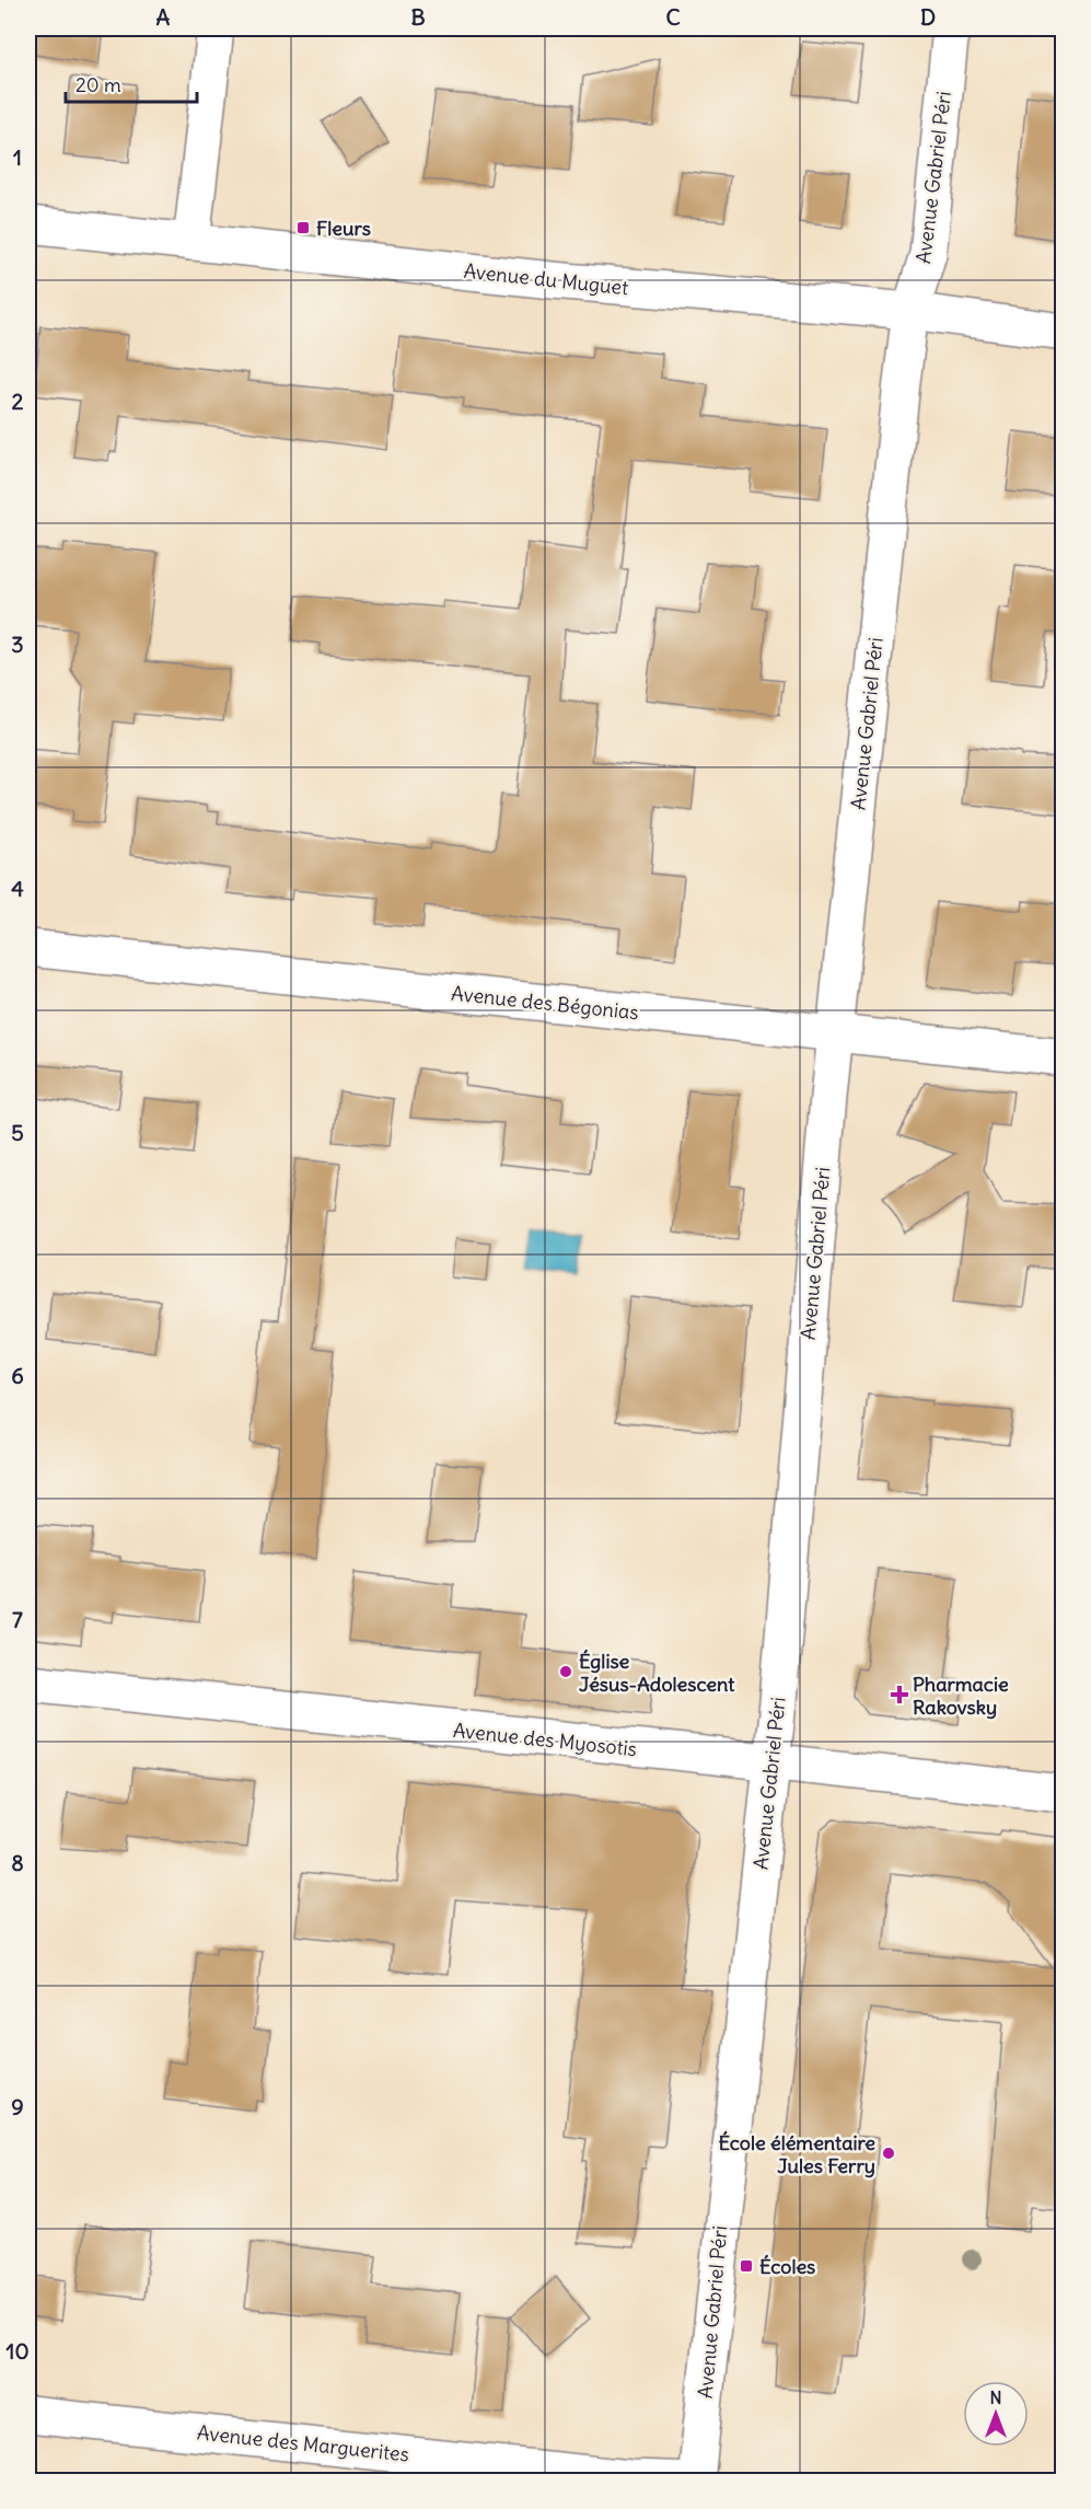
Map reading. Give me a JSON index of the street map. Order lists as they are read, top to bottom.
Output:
{
  "streets": {
    "street": [
      "Avenue Gabriel Péri",
      "Avenue du Muguet",
      "Avenue des Bégonias",
      "Avenue des Myosotis",
      "Avenue des Marguerites"
    ]
  },
  "crossings": [
    ["Avenue Gabriel Péri", "Avenue du Muguet"],
    ["Avenue Gabriel Péri", "Avenue des Bégonias"],
    ["Avenue Gabriel Péri", "Avenue des Myosotis"],
    ["Avenue Gabriel Péri", "Avenue des Marguerites"]
  ],
  "places": {
    "transit": ["Fleurs", "Écoles"],
    "other": ["Église Jésus-Adolescent", "École élémentaire Jules Ferry"],
    "health": ["Pharmacie Rakovsky"]
  },
  "scale_bar": "20 m",
  "north": "top",
  "grid": {
    "columns": [
      "A",
      "B",
      "C",
      "D"
    ],
    "rows": [
      "1",
      "2",
      "3",
      "4",
      "5",
      "6",
      "7",
      "8",
      "9",
      "10"
    ]
  }
}
